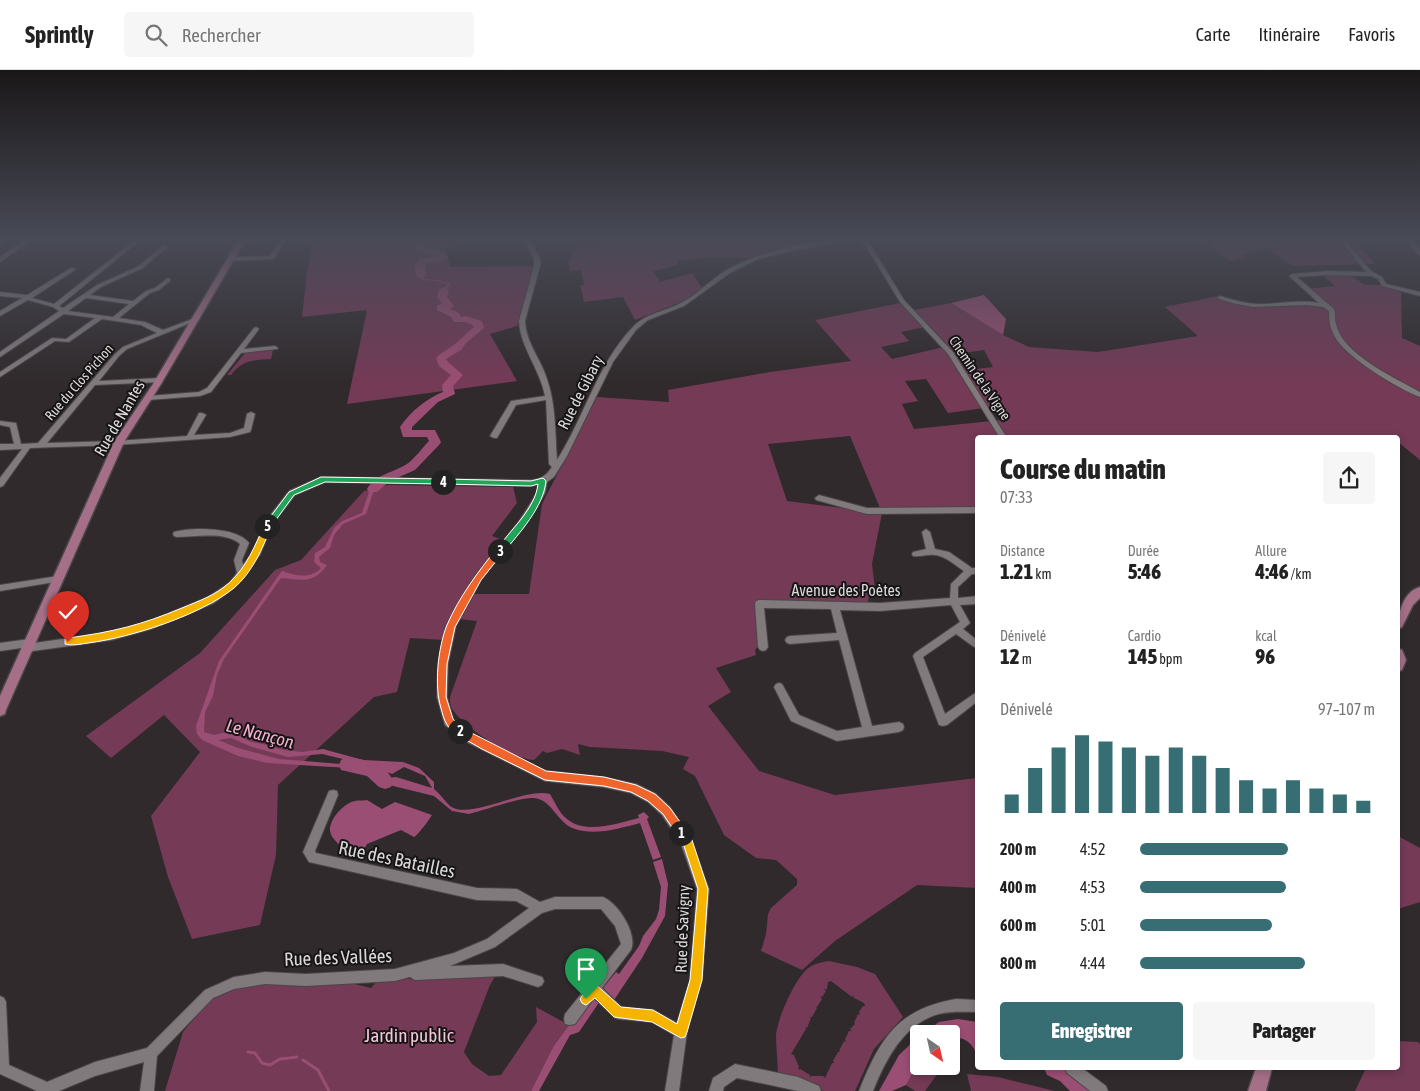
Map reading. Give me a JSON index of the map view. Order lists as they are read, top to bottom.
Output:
{
  "streets": {
    "main road": ["Rue de Nantes"],
    "street": [
      "Chemin de la Vigne",
      "Rue du Clos Pichon",
      "Rue de Gibary",
      "Avenue des Poètes",
      "Rue des Batailles",
      "Rue de Savigny",
      "Rue des Vallées"
    ]
  },
  "crossings": [
    ["Rue du Clos Pichon", "Rue de Nantes"],
    ["Rue de Gibary", "Rue de Savigny"],
    ["Rue des Batailles", "Rue des Vallées"]
  ],
  "water": ["Le Nançon"],
  "parks": ["Jardin public"],
  "north": "bottom right",
  "page": {
    "header": "Sprintly",
    "search": "Rechercher",
    "nav": ["Carte", "Itinéraire", "Favoris"],
    "heading": ["Course du matin", "07:33"],
    "pins": [
      "4",
      "5",
      "3",
      "2",
      "1"
    ],
    "stats": [
      ["Distance", "1.21 km"],
      ["Durée", "5:46"],
      ["Allure", "4:46 /km"],
      ["Dénivelé", "12 m"],
      ["Cardio", "145 bpm"],
      ["kcal", "96"]
    ],
    "chart": ["Dénivelé", "97–107 m"],
    "list": [
      {
        "name": "200 m",
        "note": "4:52"
      },
      {
        "name": "400 m",
        "note": "4:53"
      },
      {
        "name": "600 m",
        "note": "5:01"
      },
      {
        "name": "800 m",
        "note": "4:44"
      }
    ],
    "buttons": ["Enregistrer", "Partager"]
  }
}
